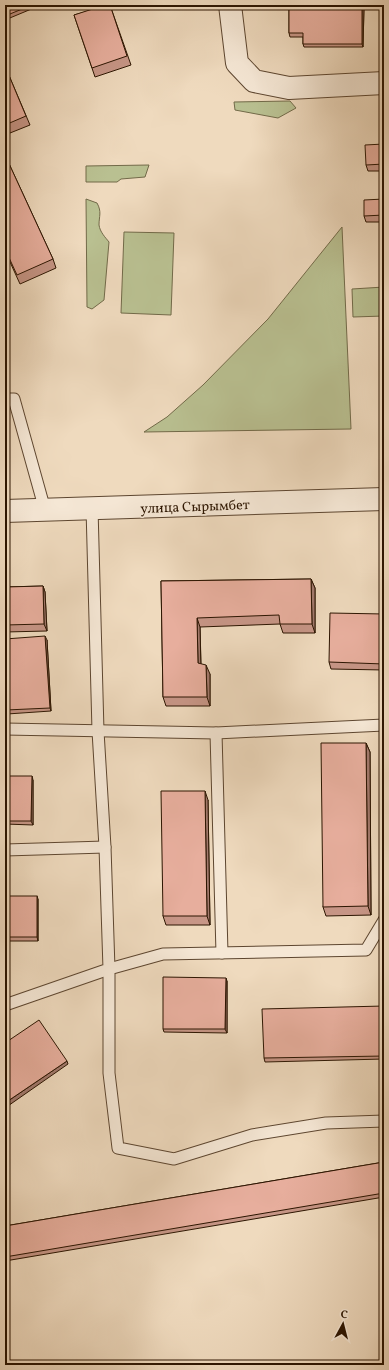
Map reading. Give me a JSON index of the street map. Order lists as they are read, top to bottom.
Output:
{
  "streets": {
    "street": ["улица Сырымбет"]
  },
  "north": "top"
}
